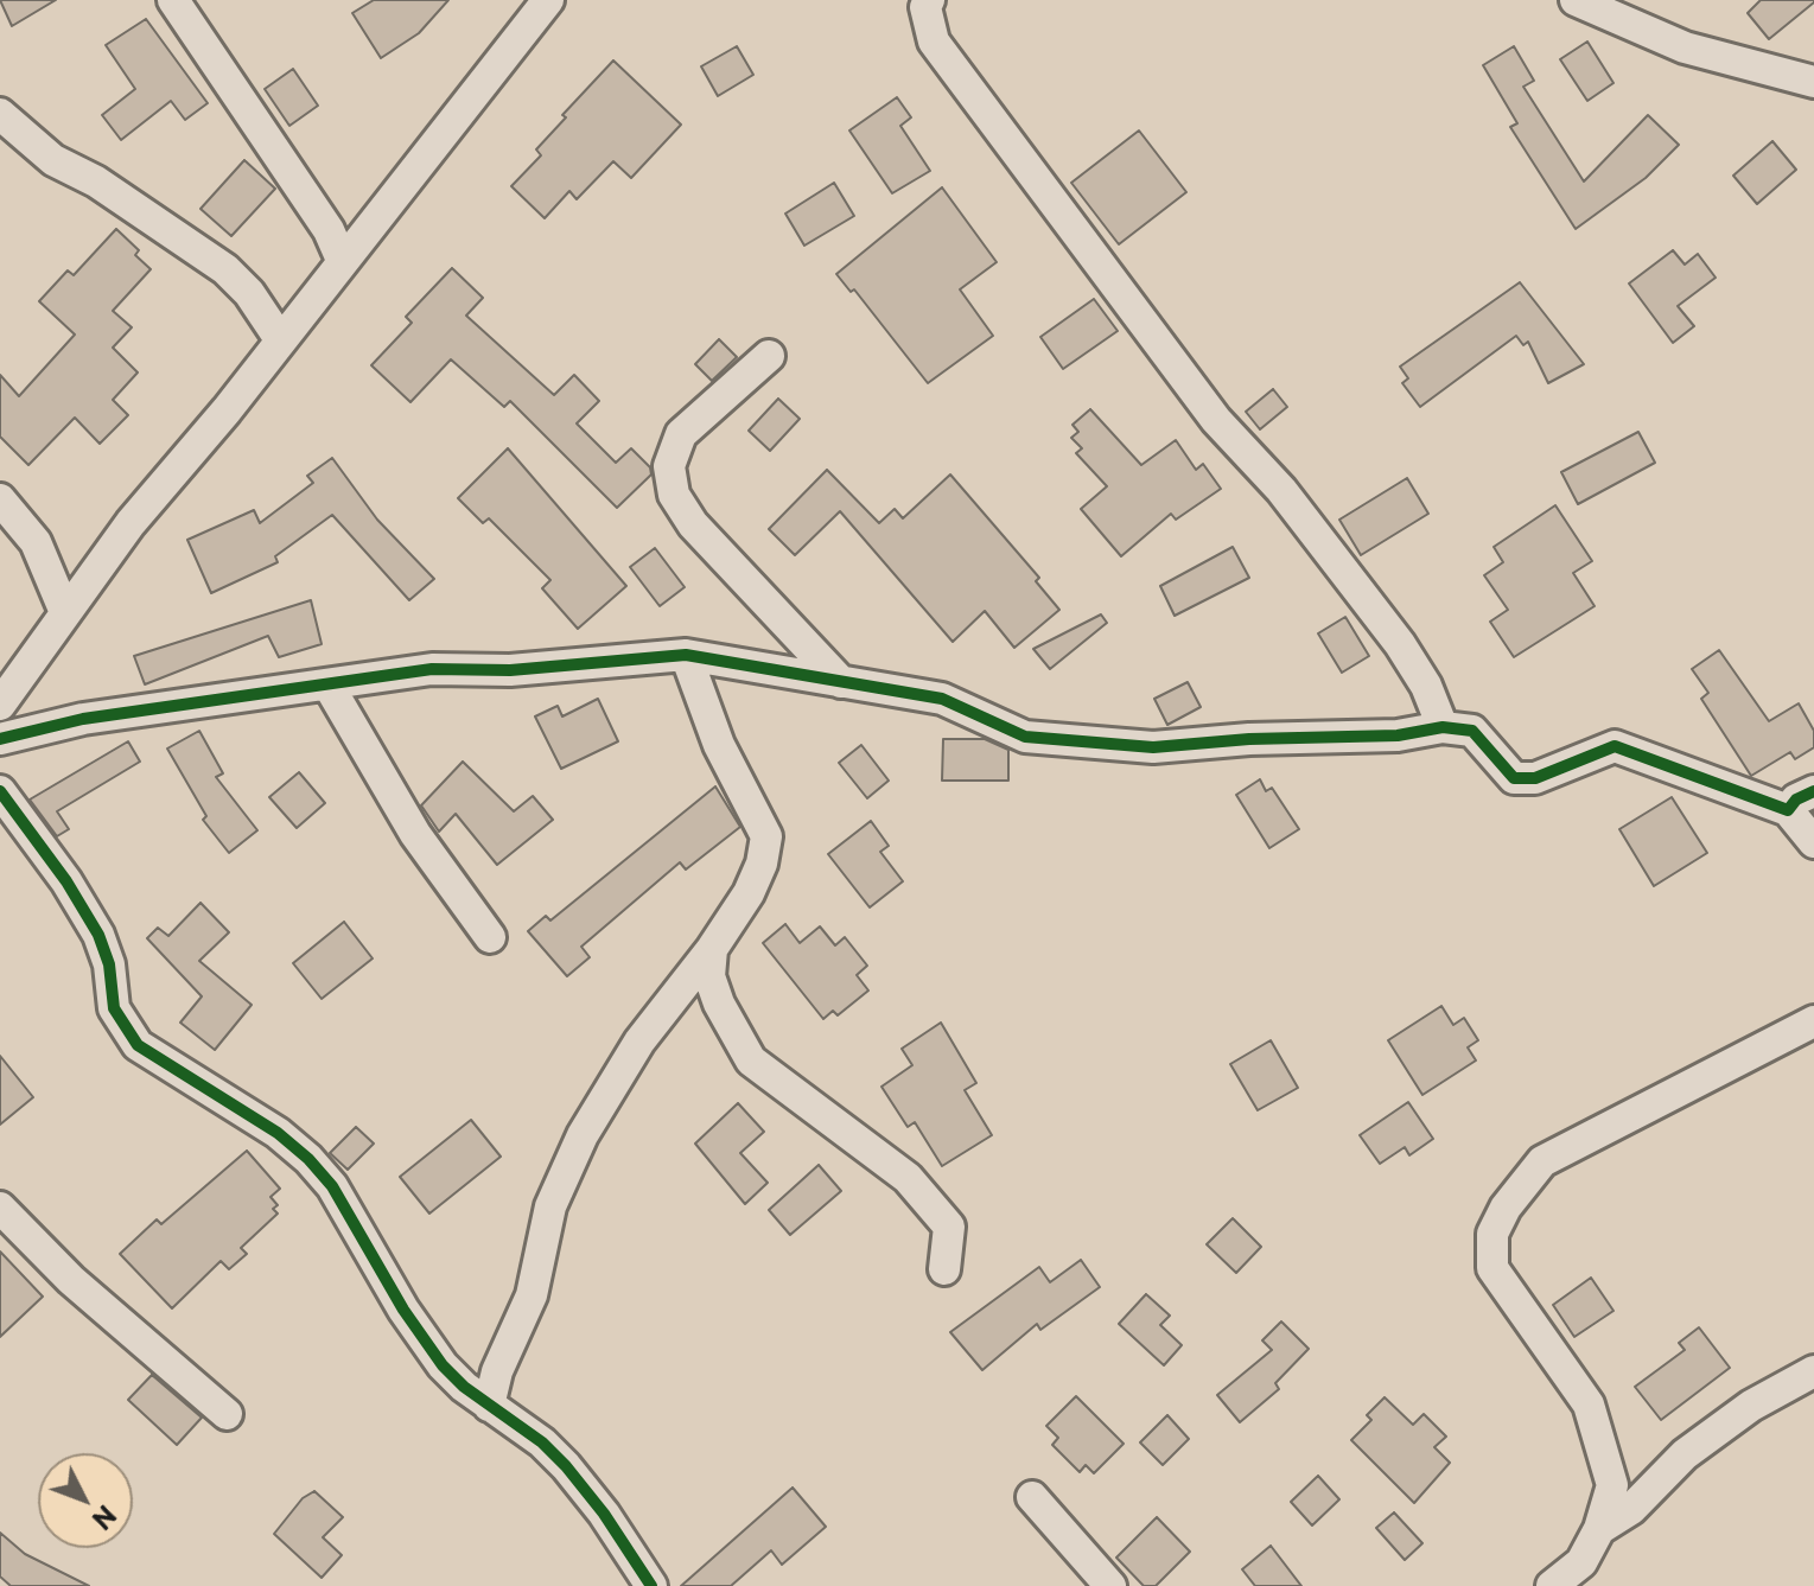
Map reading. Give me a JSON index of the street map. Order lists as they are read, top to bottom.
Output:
{
  "north": "bottom right"
}
